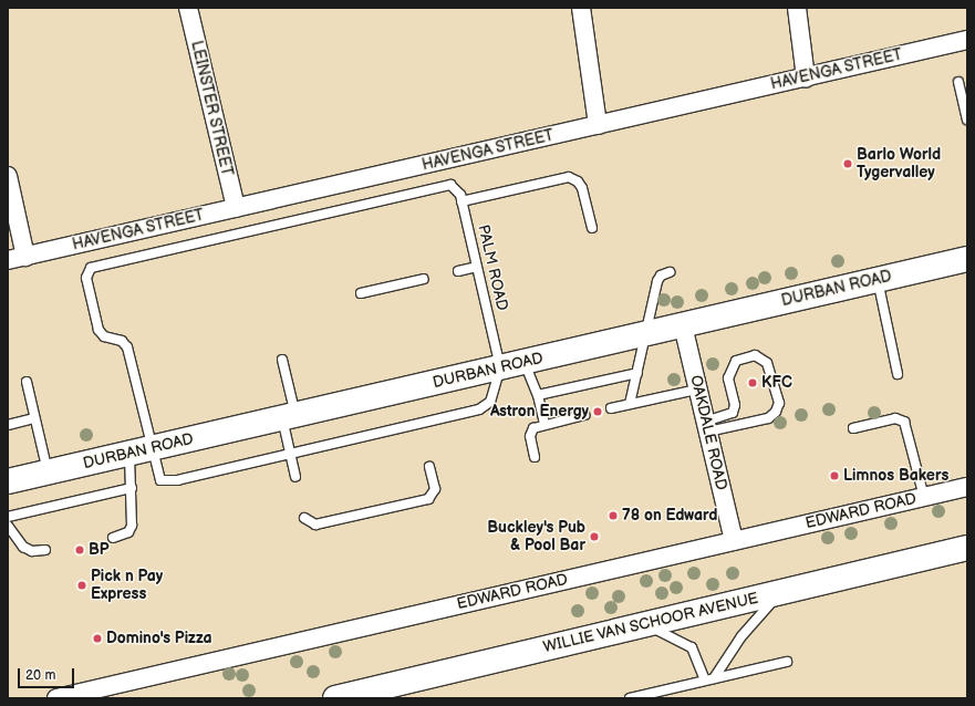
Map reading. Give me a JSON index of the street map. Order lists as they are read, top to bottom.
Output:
{
  "streets": {
    "main road": ["DURBAN ROAD", "WILLIE VAN SCHOOR AVENUE"],
    "street": [
      "HAVENGA STREET",
      "LEINSTER STREET",
      "OAKDALE ROAD",
      "EDWARD ROAD"
    ],
    "lane": ["PALM ROAD"]
  },
  "crossings": [
    ["HAVENGA STREET", "LEINSTER STREET"],
    ["PALM ROAD", "DURBAN ROAD"],
    ["DURBAN ROAD", "OAKDALE ROAD"],
    ["OAKDALE ROAD", "EDWARD ROAD"]
  ],
  "places": [
    "Barlo World Tygervalley",
    "KFC",
    "Astron Energy",
    "Limnos Bakers",
    "78 on Edward",
    "Buckley's Pub & Pool Bar",
    "BP",
    "Pick n Pay Express",
    "Domino's Pizza"
  ],
  "scale_bar": "20 m"
}
